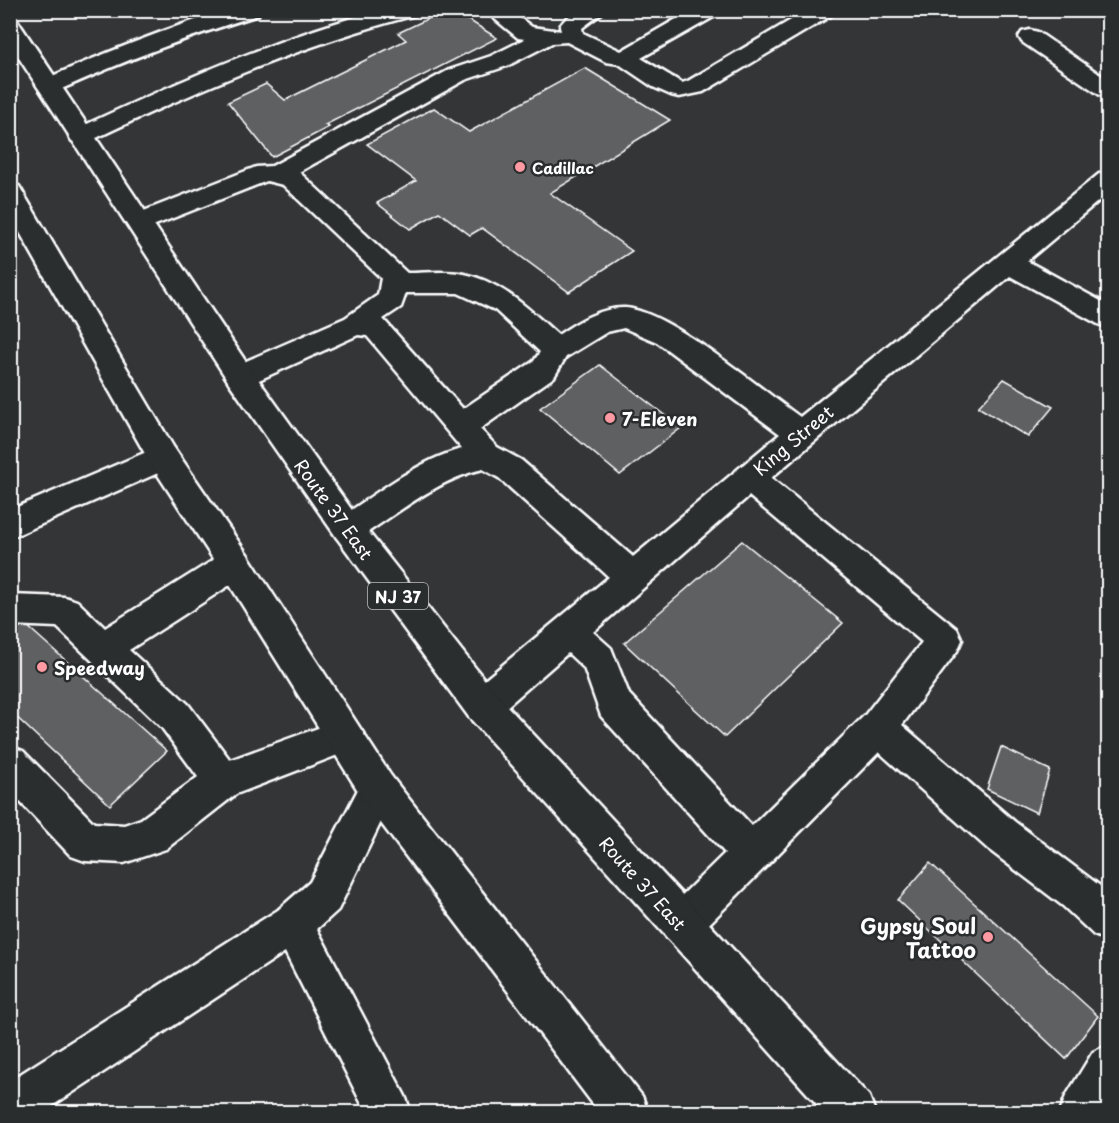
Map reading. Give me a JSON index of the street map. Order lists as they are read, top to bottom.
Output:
{
  "streets": {
    "main road": ["King Street", "Route 37 East", "NJ 37"]
  },
  "crossings": [
    ["King Street", "Route 37 East"]
  ],
  "places": [
    "Cadillac",
    "7-Eleven",
    "Speedway",
    "Gypsy Soul Tattoo"
  ]
}
